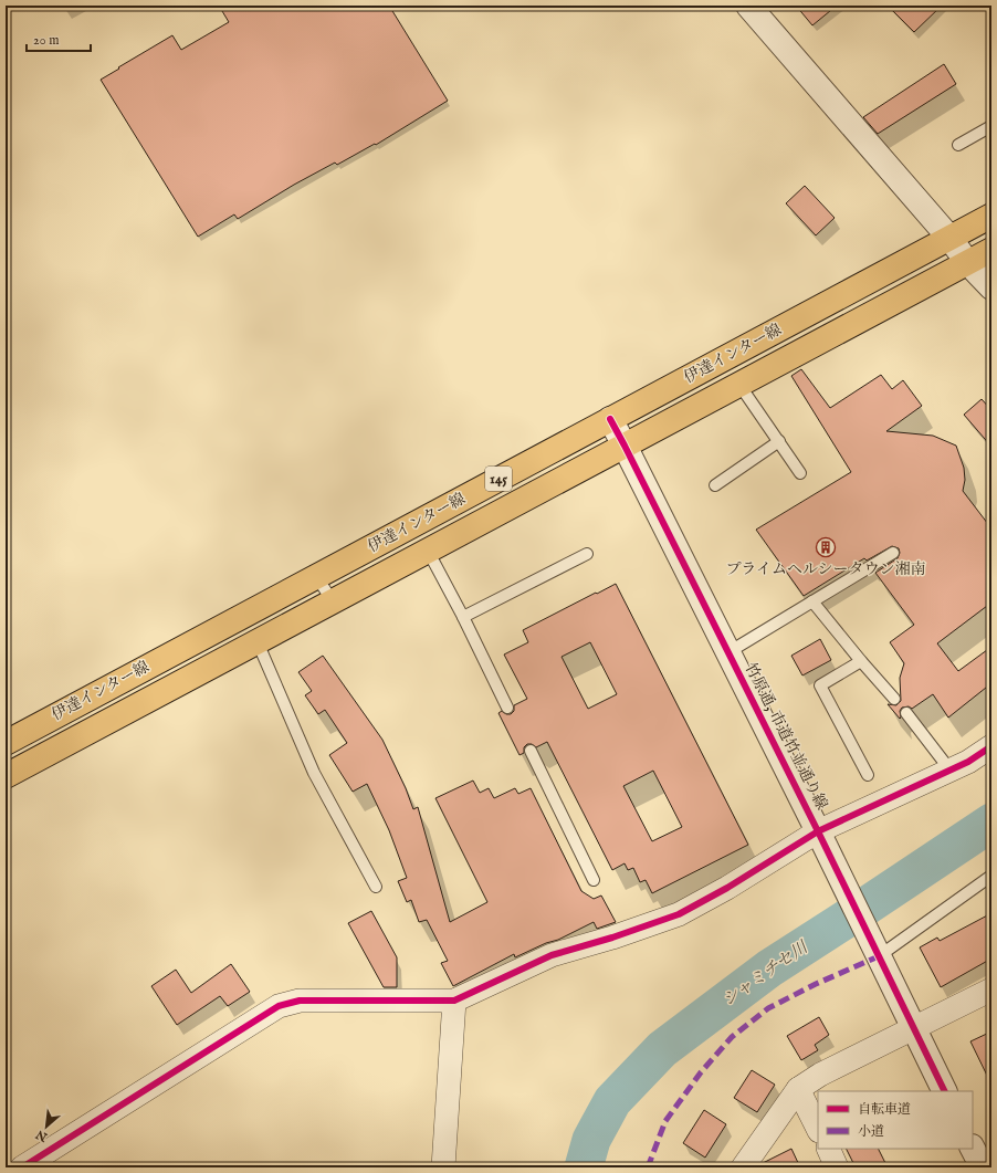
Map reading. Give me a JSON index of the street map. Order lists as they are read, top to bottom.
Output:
{
  "streets": {
    "main road": ["伊達インター線", "145"],
    "street": ["竹原通, 市道竹並通り線"]
  },
  "crossings": [
    ["伊達インター線", "竹原通, 市道竹並通り線"]
  ],
  "water": ["シャミチセ川"],
  "places": {
    "building": ["プライムヘルシータウン湘南"]
  },
  "legend": ["自転車道", "小道"],
  "scale_bar": "20 m",
  "north": "bottom left"
}
